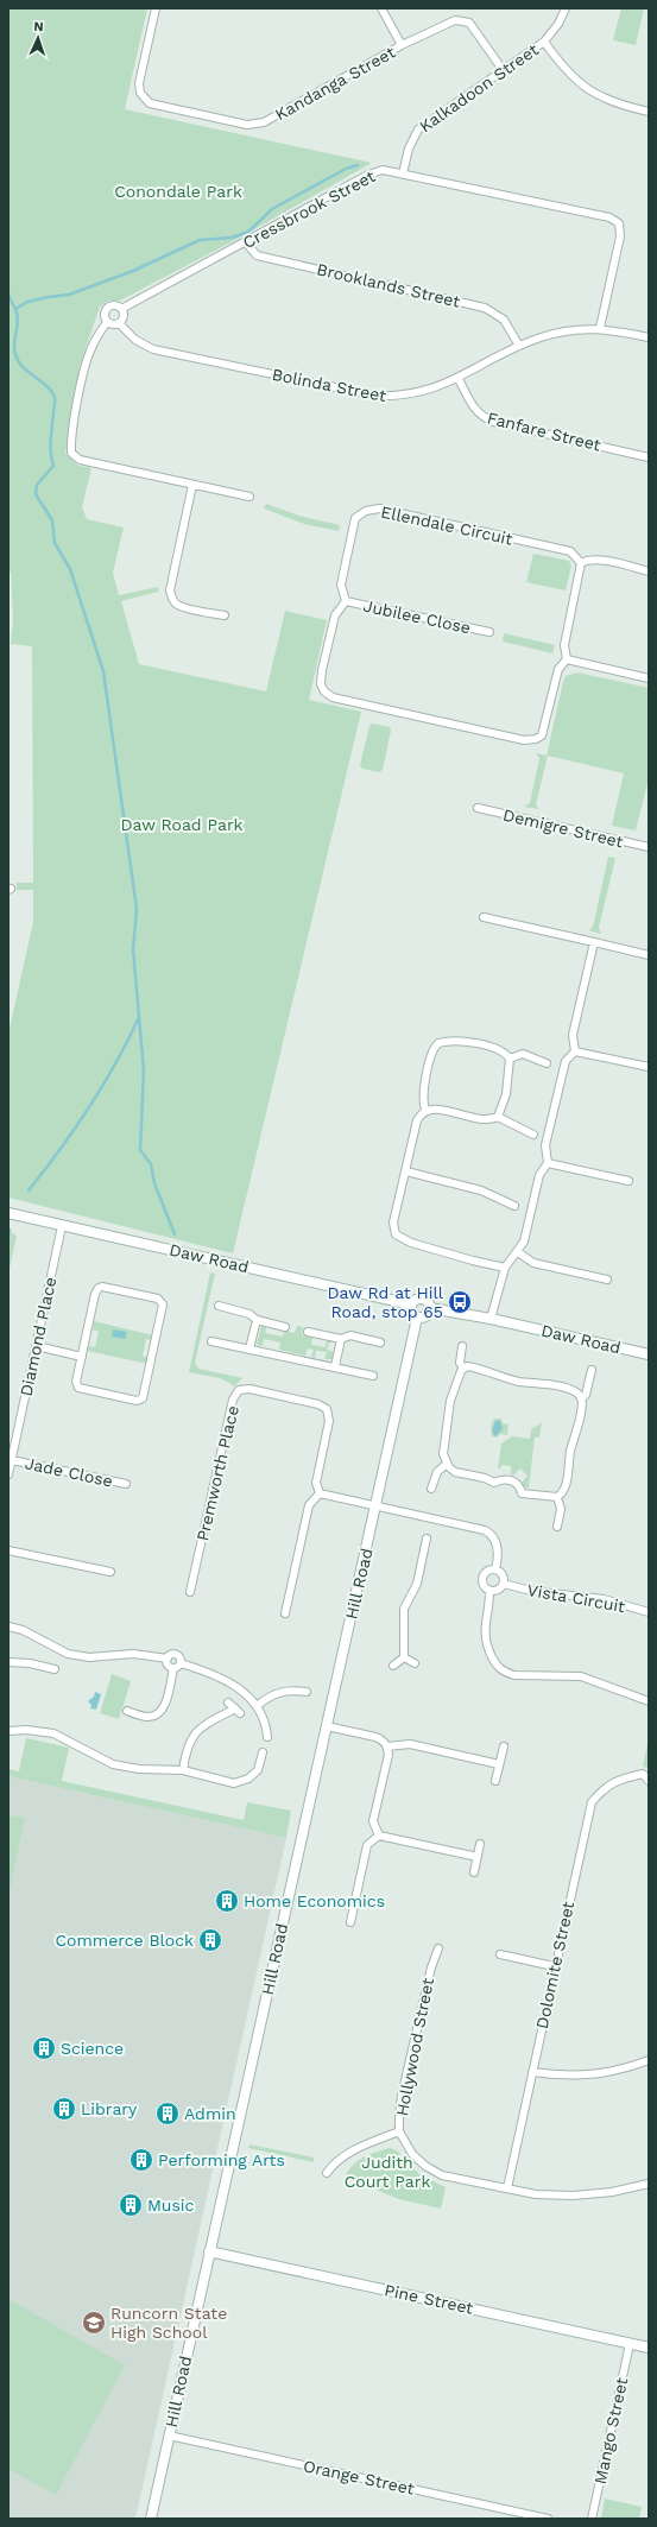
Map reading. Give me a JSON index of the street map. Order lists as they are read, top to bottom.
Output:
{
  "streets": {
    "street": [
      "Kandanga Street",
      "Kalkadoon Street",
      "Cressbrook Street",
      "Brooklands Street",
      "Bolinda Street",
      "Fanfare Street",
      "Ellendale Circuit",
      "Jubilee Close",
      "Demigre Street",
      "Daw Road",
      "Diamond Place",
      "Jade Close",
      "Premworth Place",
      "Hill Road",
      "Vista Circuit",
      "Dolomite Street",
      "Hollywood Street",
      "Pine Street",
      "Mango Street",
      "Orange Street"
    ]
  },
  "crossings": [
    ["Kandanga Street", "Kalkadoon Street"],
    ["Kalkadoon Street", "Cressbrook Street"],
    ["Cressbrook Street", "Brooklands Street"],
    ["Cressbrook Street", "Bolinda Street"],
    ["Brooklands Street", "Bolinda Street"],
    ["Bolinda Street", "Fanfare Street"],
    ["Ellendale Circuit", "Jubilee Close"],
    ["Daw Road", "Diamond Place"],
    ["Daw Road", "Hill Road"],
    ["Diamond Place", "Jade Close"],
    ["Hill Road", "Pine Street"],
    ["Hill Road", "Orange Street"],
    ["Dolomite Street", "Hollywood Street"],
    ["Pine Street", "Mango Street"]
  ],
  "parks": ["Conondale Park", "Daw Road Park", "Judith Court Park"],
  "places": {
    "bus stop": ["Daw Rd at Hill Road, stop 65"],
    "building": [
      "Home Economics",
      "Commerce Block",
      "Science",
      "Library",
      "Admin",
      "Performing Arts",
      "Music"
    ],
    "school or university": ["Runcorn State High School"]
  },
  "north": "top"
}
